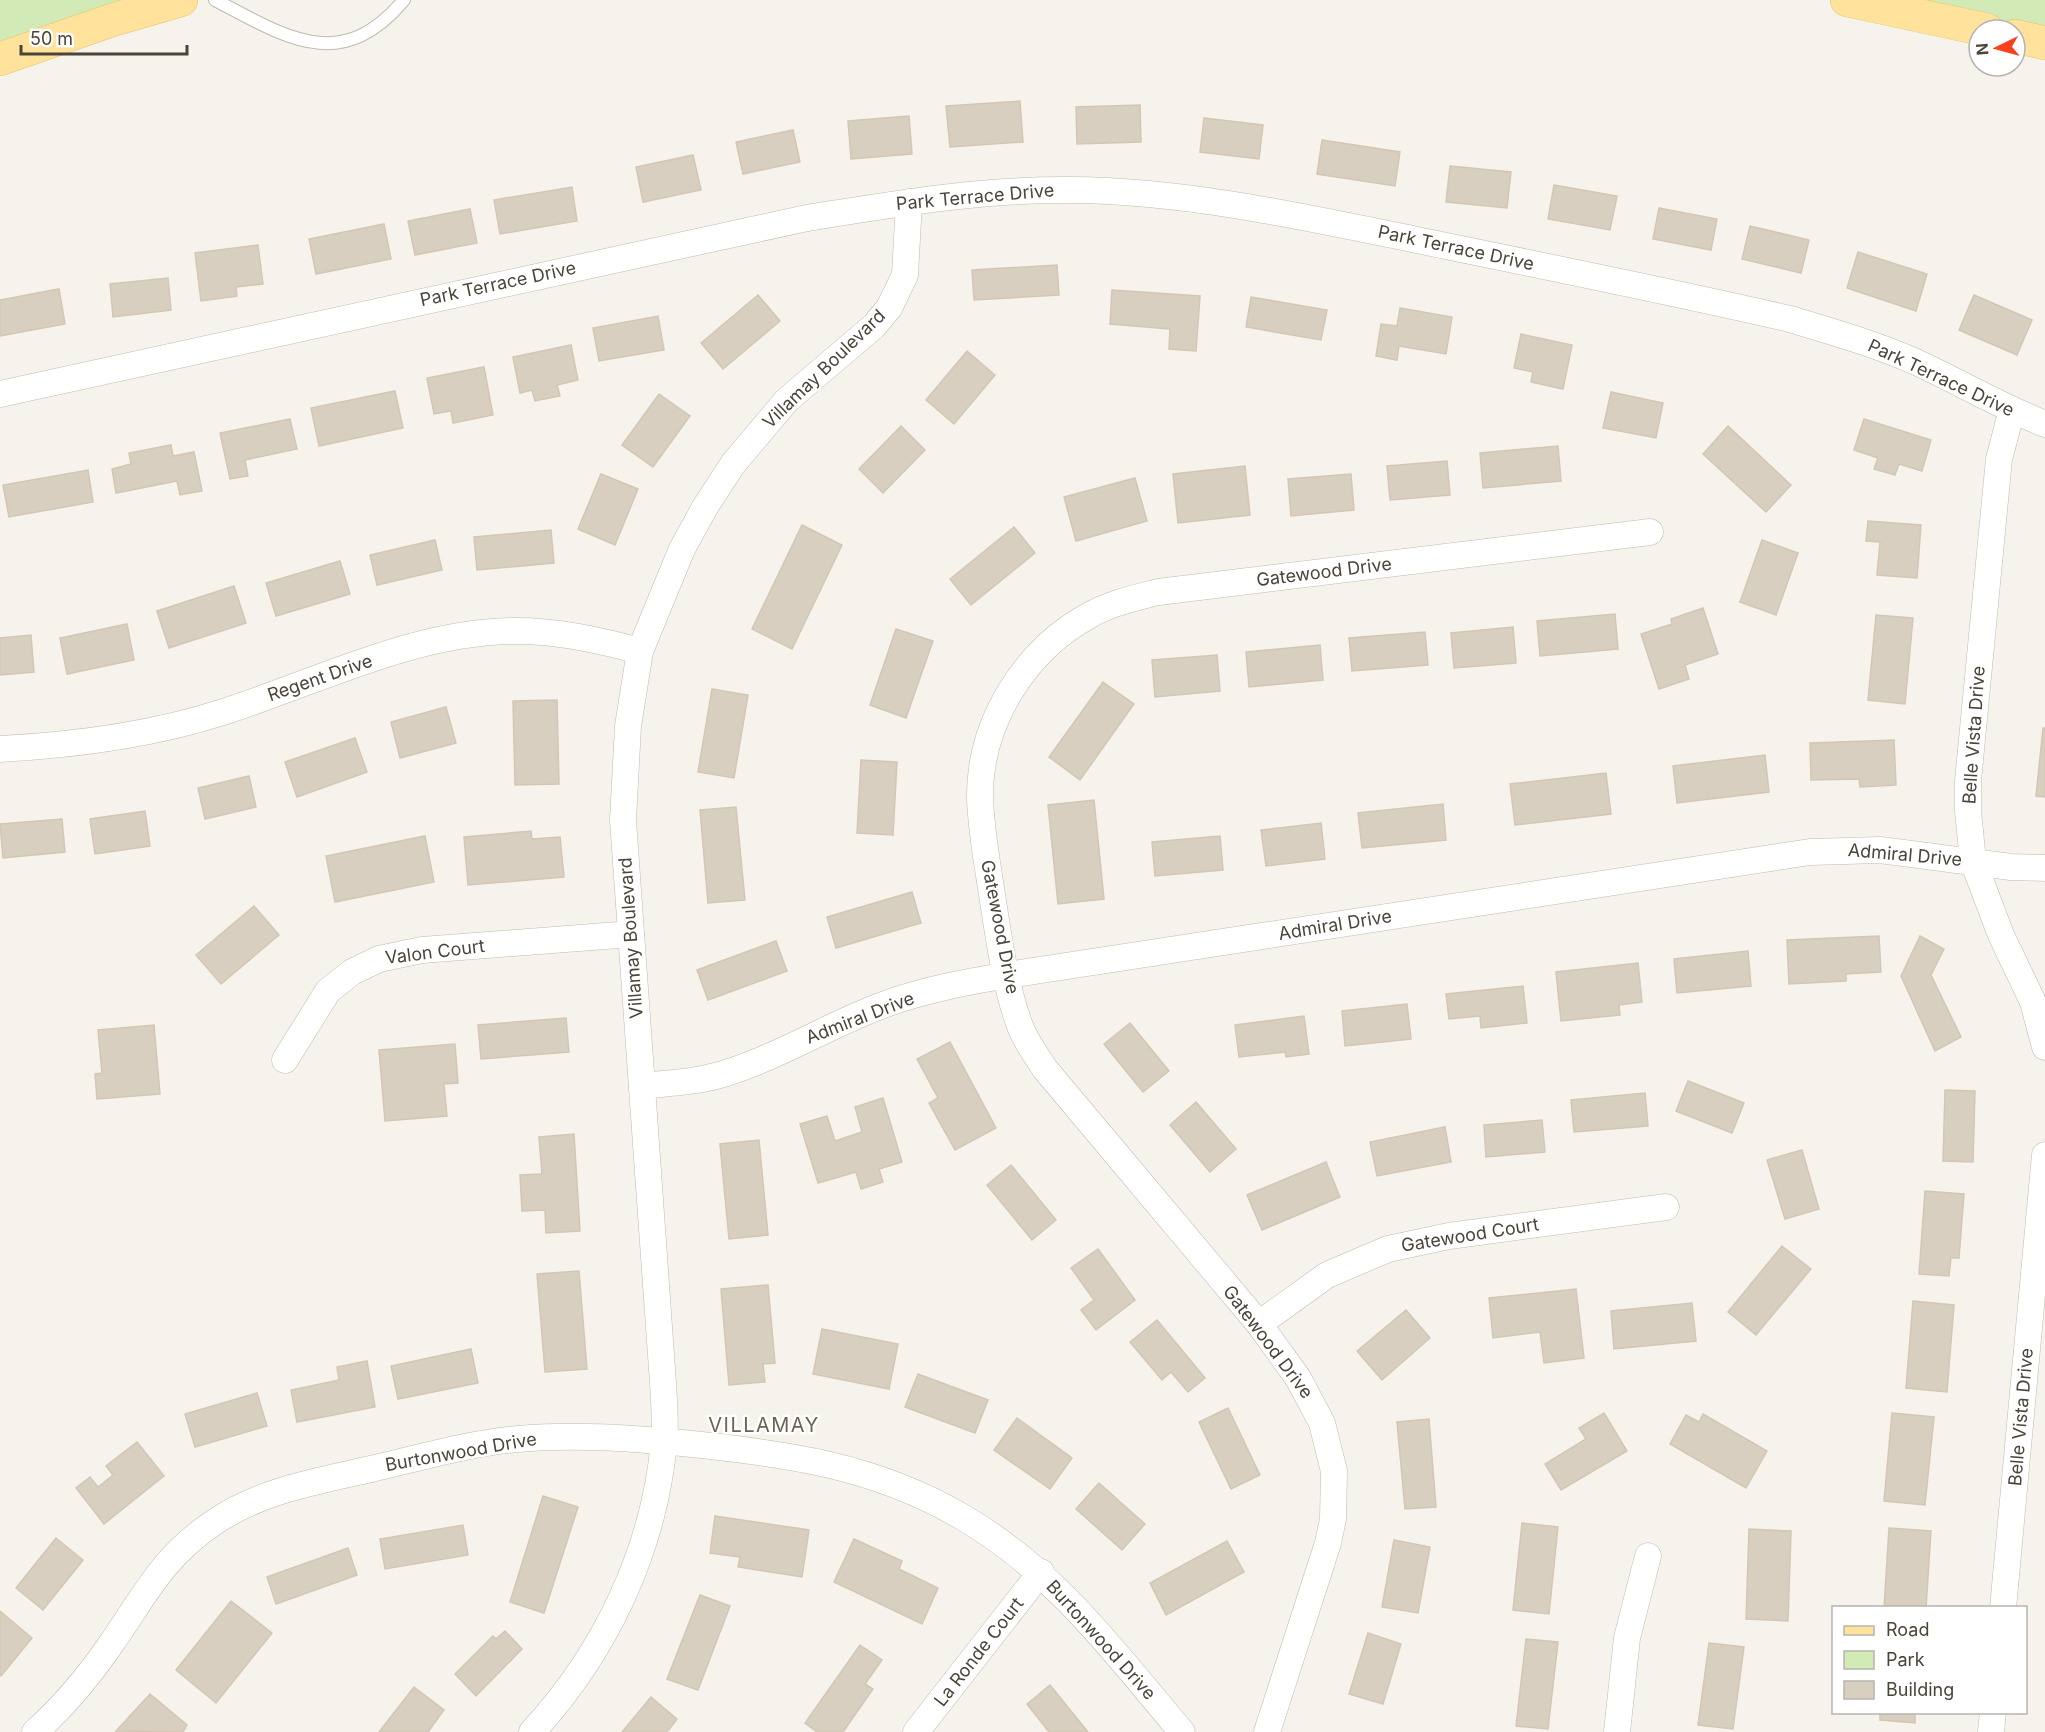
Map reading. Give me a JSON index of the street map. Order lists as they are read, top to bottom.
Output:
{
  "streets": {
    "street": [
      "Park Terrace Drive",
      "Villamay Boulevard",
      "Gatewood Drive",
      "Regent Drive",
      "Belle Vista Drive",
      "Admiral Drive",
      "Valon Court",
      "Gatewood Court",
      "Burtonwood Drive",
      "La Ronde Court"
    ]
  },
  "crossings": [
    ["Park Terrace Drive", "Villamay Boulevard"],
    ["Park Terrace Drive", "Belle Vista Drive"],
    ["Villamay Boulevard", "Regent Drive"],
    ["Villamay Boulevard", "Admiral Drive"],
    ["Villamay Boulevard", "Valon Court"],
    ["Villamay Boulevard", "Burtonwood Drive"],
    ["Gatewood Drive", "Admiral Drive"],
    ["Gatewood Drive", "Gatewood Court"],
    ["Belle Vista Drive", "Admiral Drive"],
    ["Burtonwood Drive", "La Ronde Court"]
  ],
  "districts": ["VILLAMAY"],
  "legend": ["Road", "Park", "Building"],
  "scale_bar": "50 m",
  "north": "left"
}
